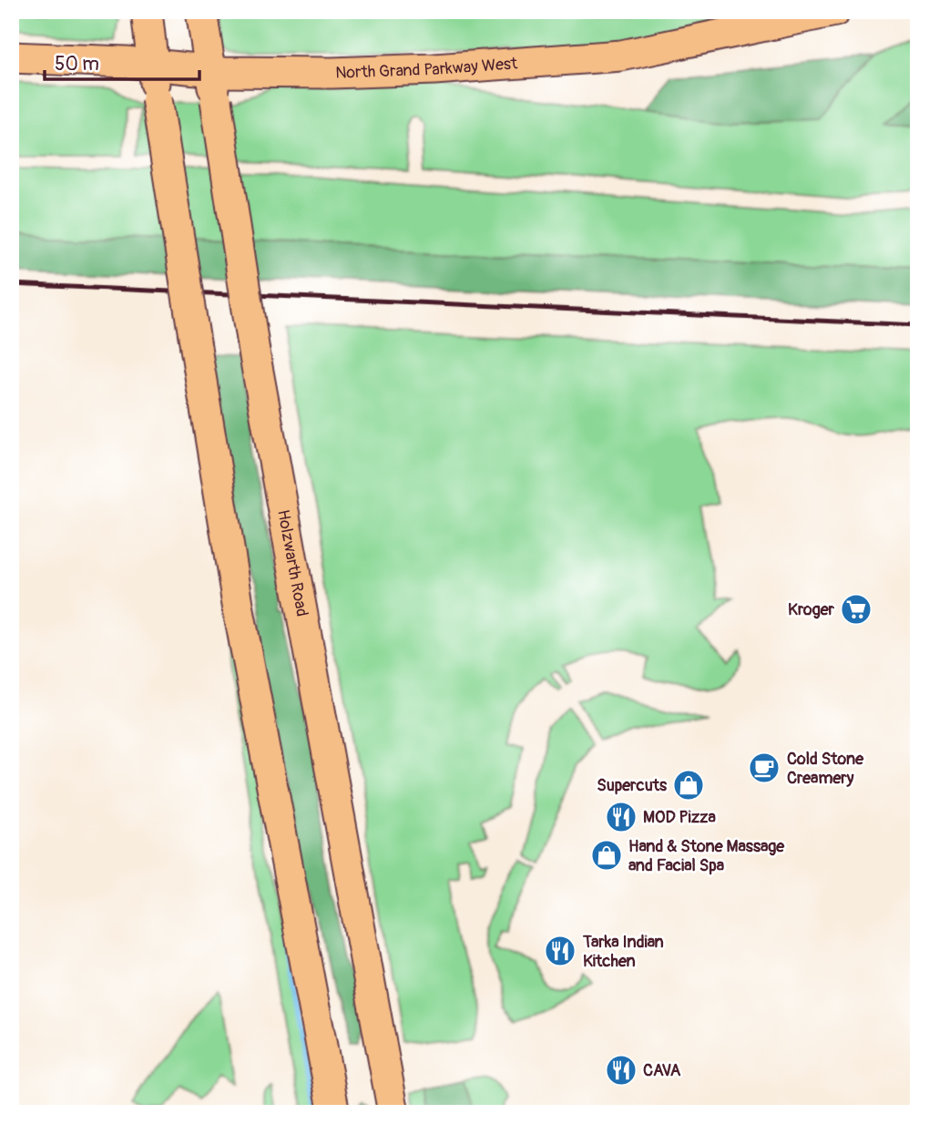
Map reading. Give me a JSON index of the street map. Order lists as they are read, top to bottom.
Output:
{
  "streets": {
    "main road": ["North Grand Parkway West", "Holzwarth Road"]
  },
  "crossings": [
    ["North Grand Parkway West", "Holzwarth Road"]
  ],
  "places": {
    "supermarket": ["Kroger"],
    "cafe": ["Cold Stone Creamery"],
    "shop": ["Supercuts", "Hand & Stone Massage and Facial Spa"],
    "restaurant": ["MOD Pizza", "Tarka Indian Kitchen", "CAVA"]
  },
  "scale_bar": "50 m"
}
